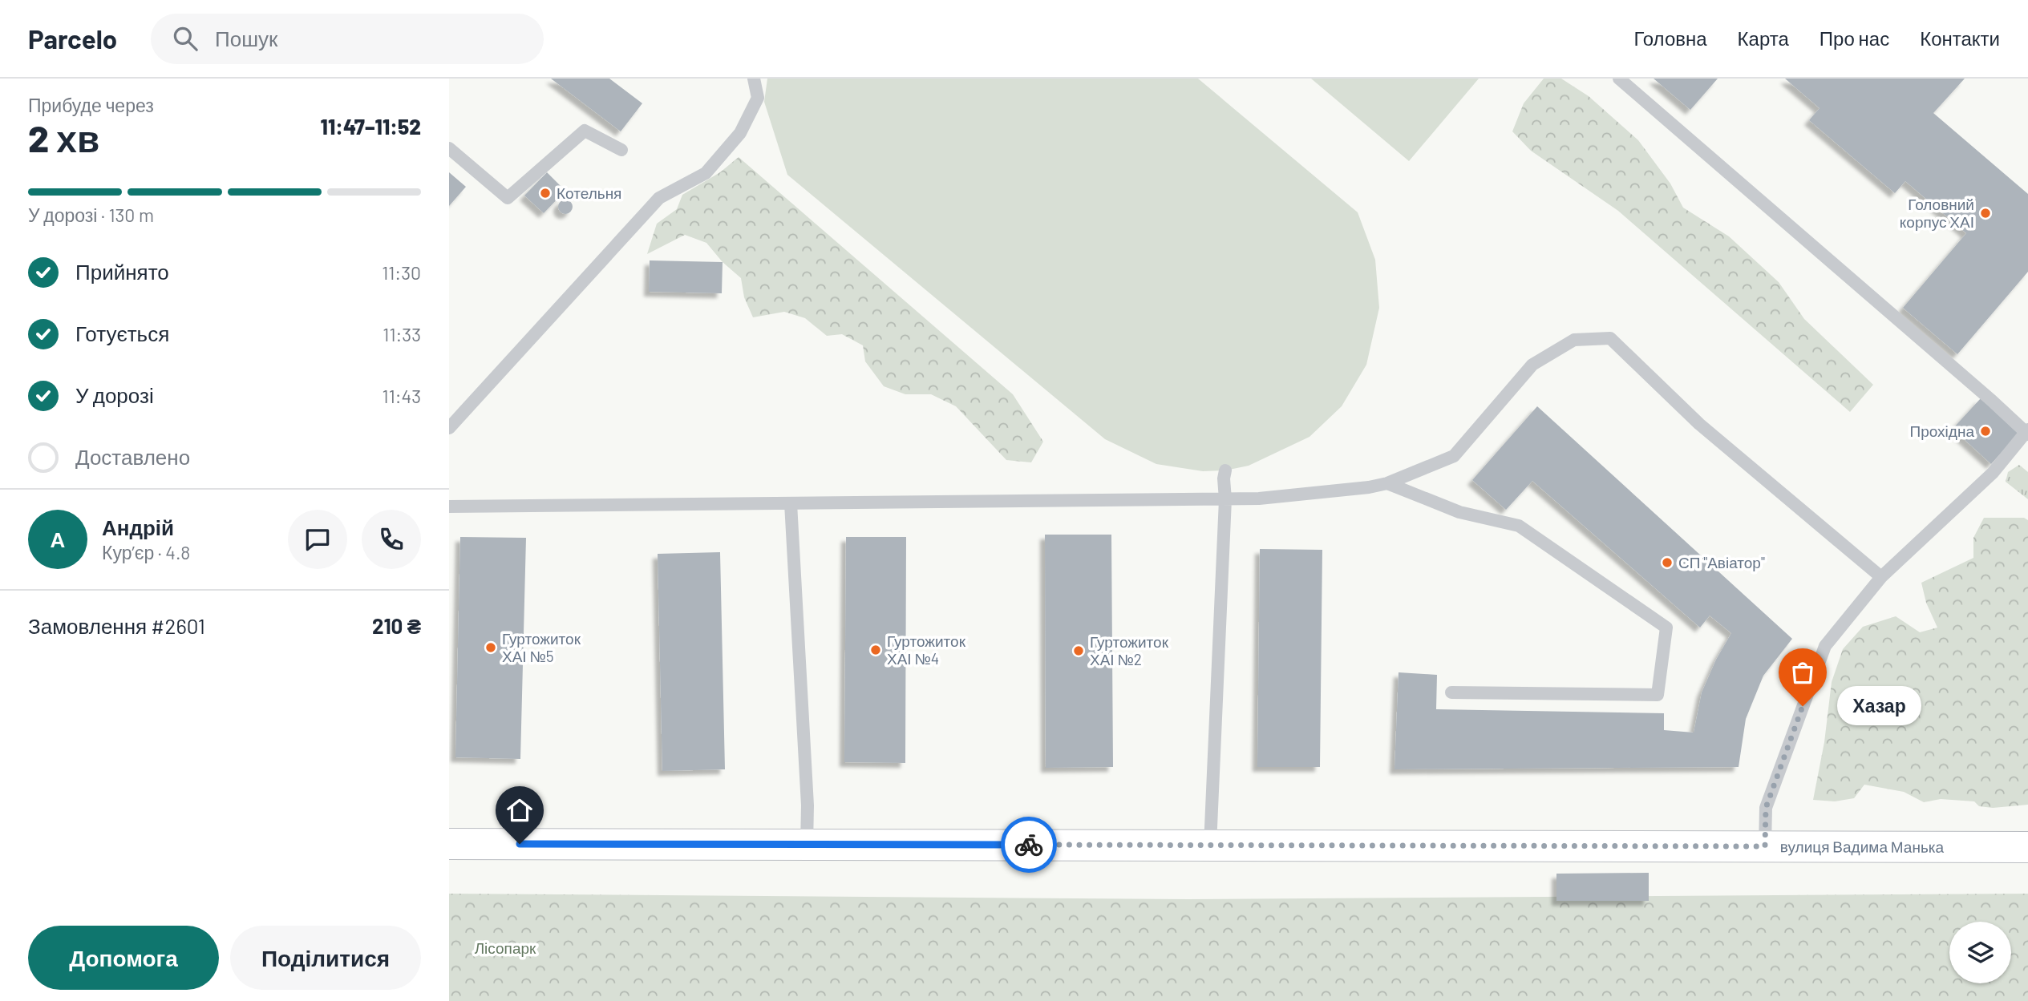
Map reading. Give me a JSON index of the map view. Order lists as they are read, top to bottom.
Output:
{
  "streets": {
    "main road": ["вулиця Вадима Манька"]
  },
  "parks": ["Лісопарк"],
  "places": [
    "Котельня",
    "Головний корпус ХАІ",
    "Прохідна",
    "СП \"Авіатор\"",
    "Гуртожиток ХАІ №5",
    "Гуртожиток ХАІ №4",
    "Гуртожиток ХАІ №2",
    "Хазар"
  ],
  "page": {
    "header": "Parcelo",
    "search": "Пошук",
    "nav": [
      "Головна",
      "Карта",
      "Про нас",
      "Контакти"
    ],
    "heading": ["2 хв", "Прибуде через", "11:47–11:52"],
    "panel": [
      "Андрій",
      "Кур’єр · 4.8",
      "Замовлення #2601",
      "210 ₴"
    ],
    "bar": "У дорозі · 130 m",
    "list": [
      ["Прийнято", "11:30"],
      ["Готується", "11:33"],
      ["У дорозі", "11:43"],
      "Доставлено"
    ],
    "round": "А",
    "bubble": "Хазар",
    "buttons": ["Допомога", "Поділитися"]
  }
}
